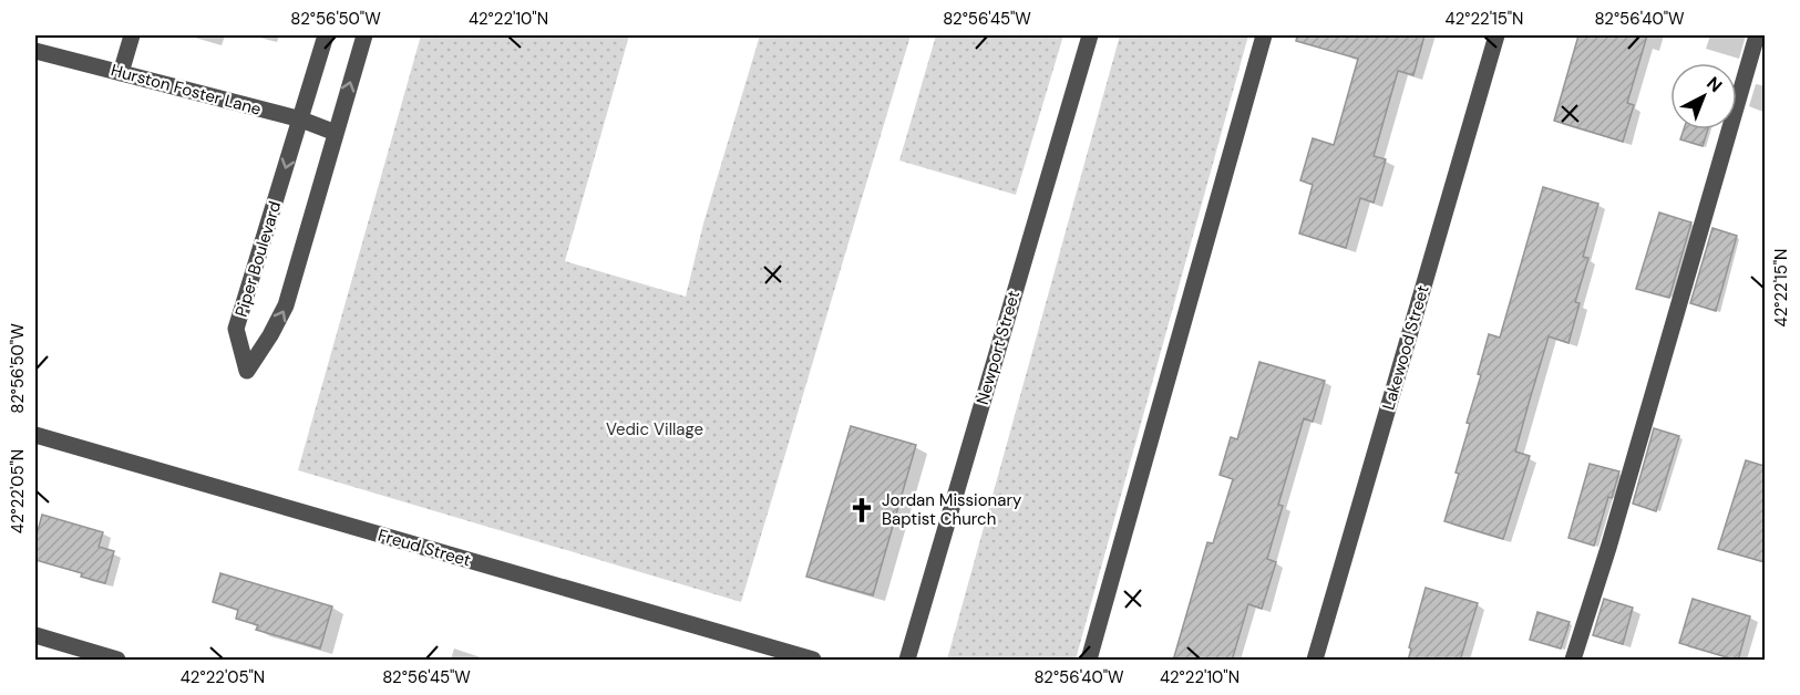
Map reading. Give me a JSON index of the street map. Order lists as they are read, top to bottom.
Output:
{
  "streets": {
    "street": [
      "Hurston Foster Lane",
      "Piper Boulevard",
      "Newport Street",
      "Lakewood Street",
      "Freud Street"
    ]
  },
  "crossings": [
    ["Hurston Foster Lane", "Piper Boulevard"]
  ],
  "parks": ["Vedic Village"],
  "places": {
    "church": ["Jordan Missionary Baptist Church"]
  },
  "north": "top right",
  "coordinates": [
    "82°56'50\"W",
    "42°22'10\"N",
    "82°56'45\"W",
    "42°22'15\"N",
    "82°56'40\"W",
    "42°22'05\"N"
  ]
}
